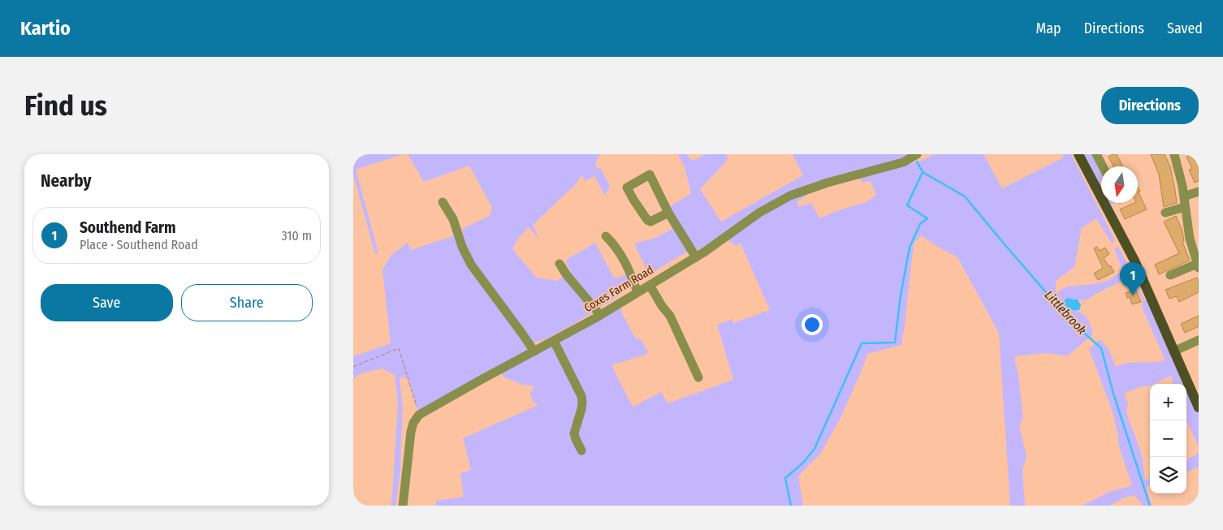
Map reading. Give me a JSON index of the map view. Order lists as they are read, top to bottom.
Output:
{
  "streets": {
    "street": ["Coxes Farm Road"]
  },
  "water": ["Littlebrook"],
  "north": "bottom",
  "page": {
    "header": "Kartio",
    "nav": ["Map", "Directions", "Saved"],
    "buttons": [
      "Directions",
      ["Save", "Share"]
    ],
    "title": "Find us",
    "heading": "Nearby",
    "list": [
      {
        "mark": "1",
        "name": "Southend Farm",
        "note": "Place · Southend Road",
        "value": "310 m"
      }
    ],
    "pins": "1",
    "map_buttons": ["+", "−"]
  }
}
